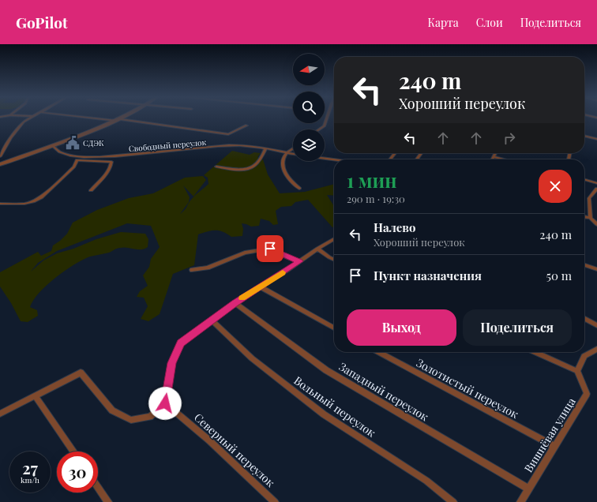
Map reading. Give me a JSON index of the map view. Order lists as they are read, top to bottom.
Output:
{
  "streets": {
    "street": [
      "Свободный переулок",
      "Золотистый переулок",
      "Западный переулок",
      "Вольный переулок",
      "Вишнёвая улица",
      "Северный переулок"
    ]
  },
  "crossings": [
    ["Золотистый переулок", "Вишнёвая улица"],
    ["Западный переулок", "Вишнёвая улица"]
  ],
  "places": {
    "public building": ["СДЭК"]
  },
  "north": "left",
  "page": {
    "header": "GoPilot",
    "nav": ["Карта", "Слои", "Поделиться"],
    "turn": ["240 m", "Хороший переулок"],
    "heading": ["1 мин", "290 m · 19:30"],
    "list": [
      {
        "name": "Налево",
        "note": "Хороший переулок",
        "value": "240 m"
      },
      {
        "name": "Пункт назначения",
        "value": "50 m"
      }
    ],
    "buttons": ["Выход", "Поделиться"],
    "speed": "27 km/h",
    "limit": "30"
  }
}
